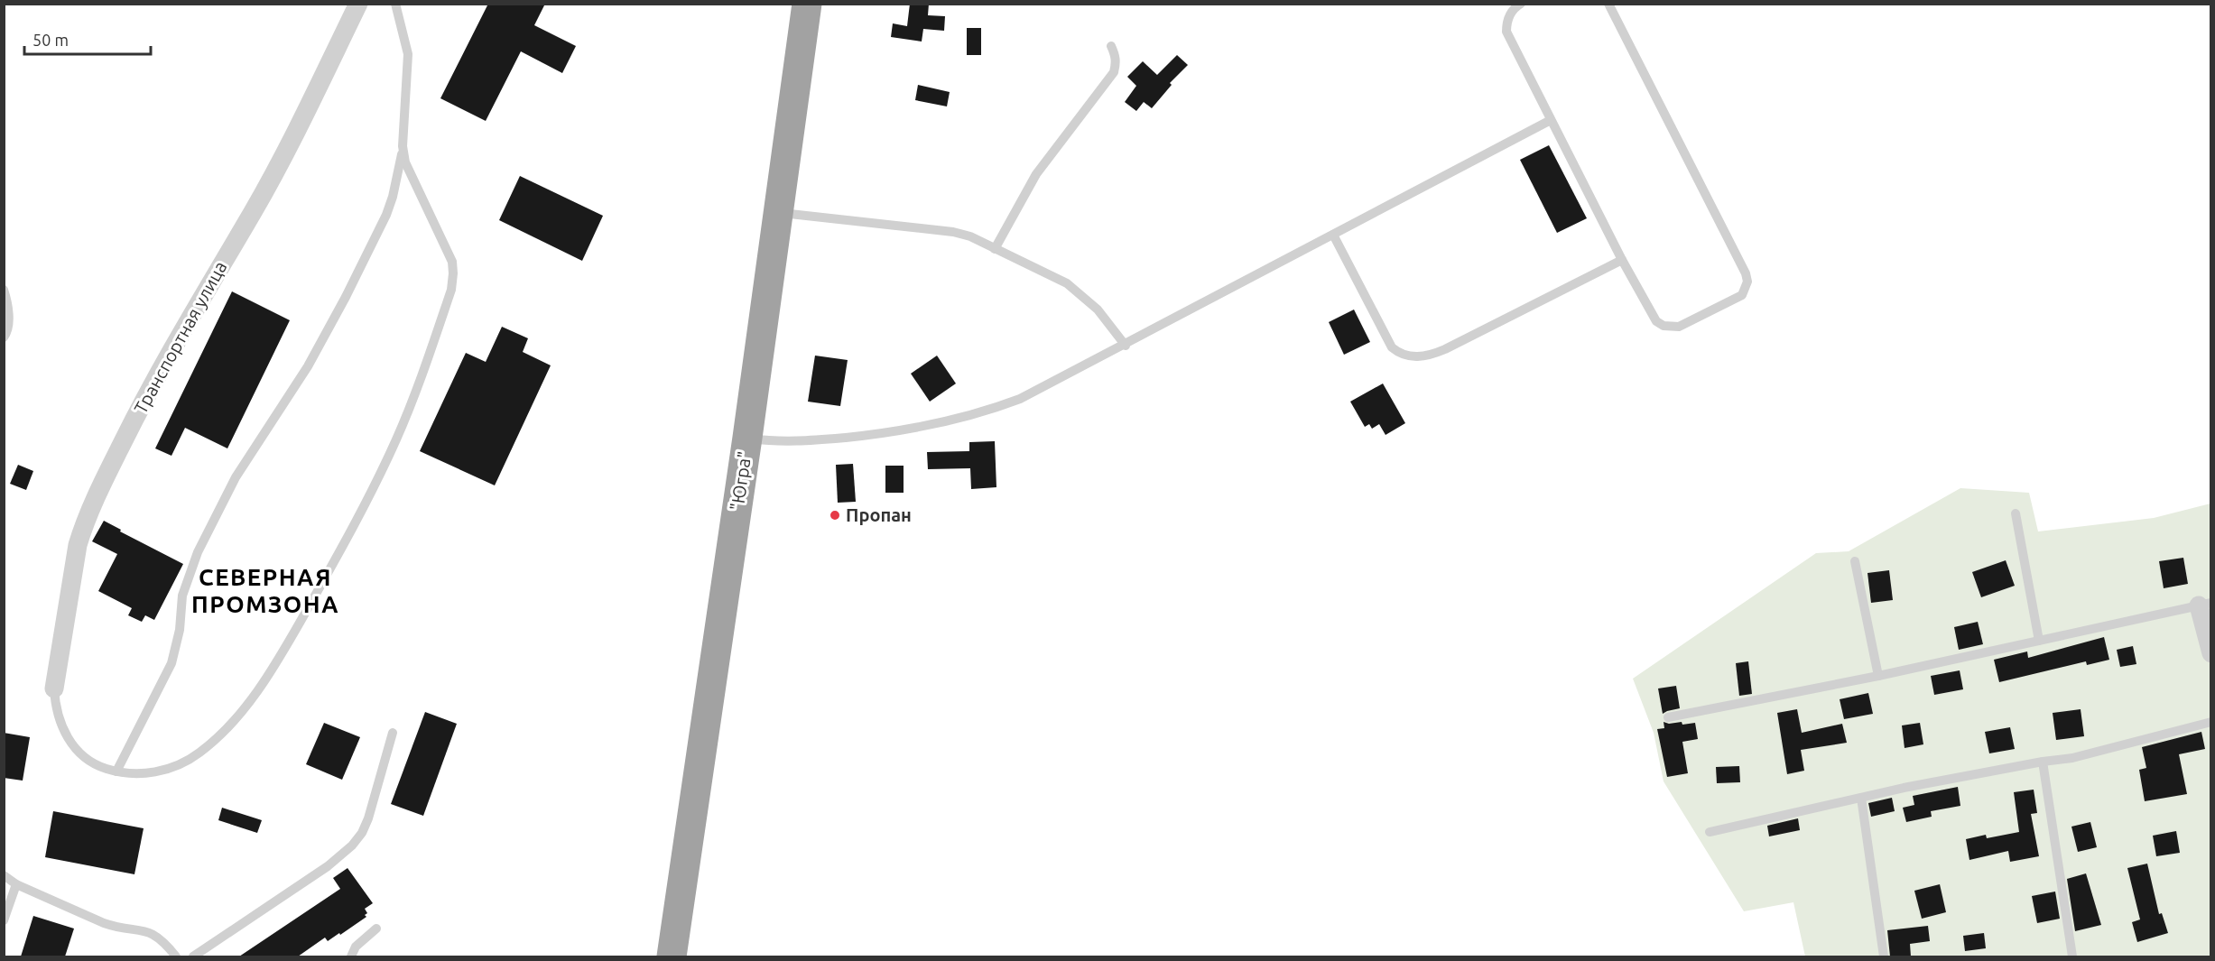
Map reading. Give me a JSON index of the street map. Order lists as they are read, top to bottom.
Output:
{
  "streets": {
    "highway": ["\"Югра\""],
    "street": ["Транспортная улица"]
  },
  "districts": ["СЕВЕРНАЯ ПРОМЗОНА"],
  "places": ["Пропан"],
  "scale_bar": "50 m"
}
